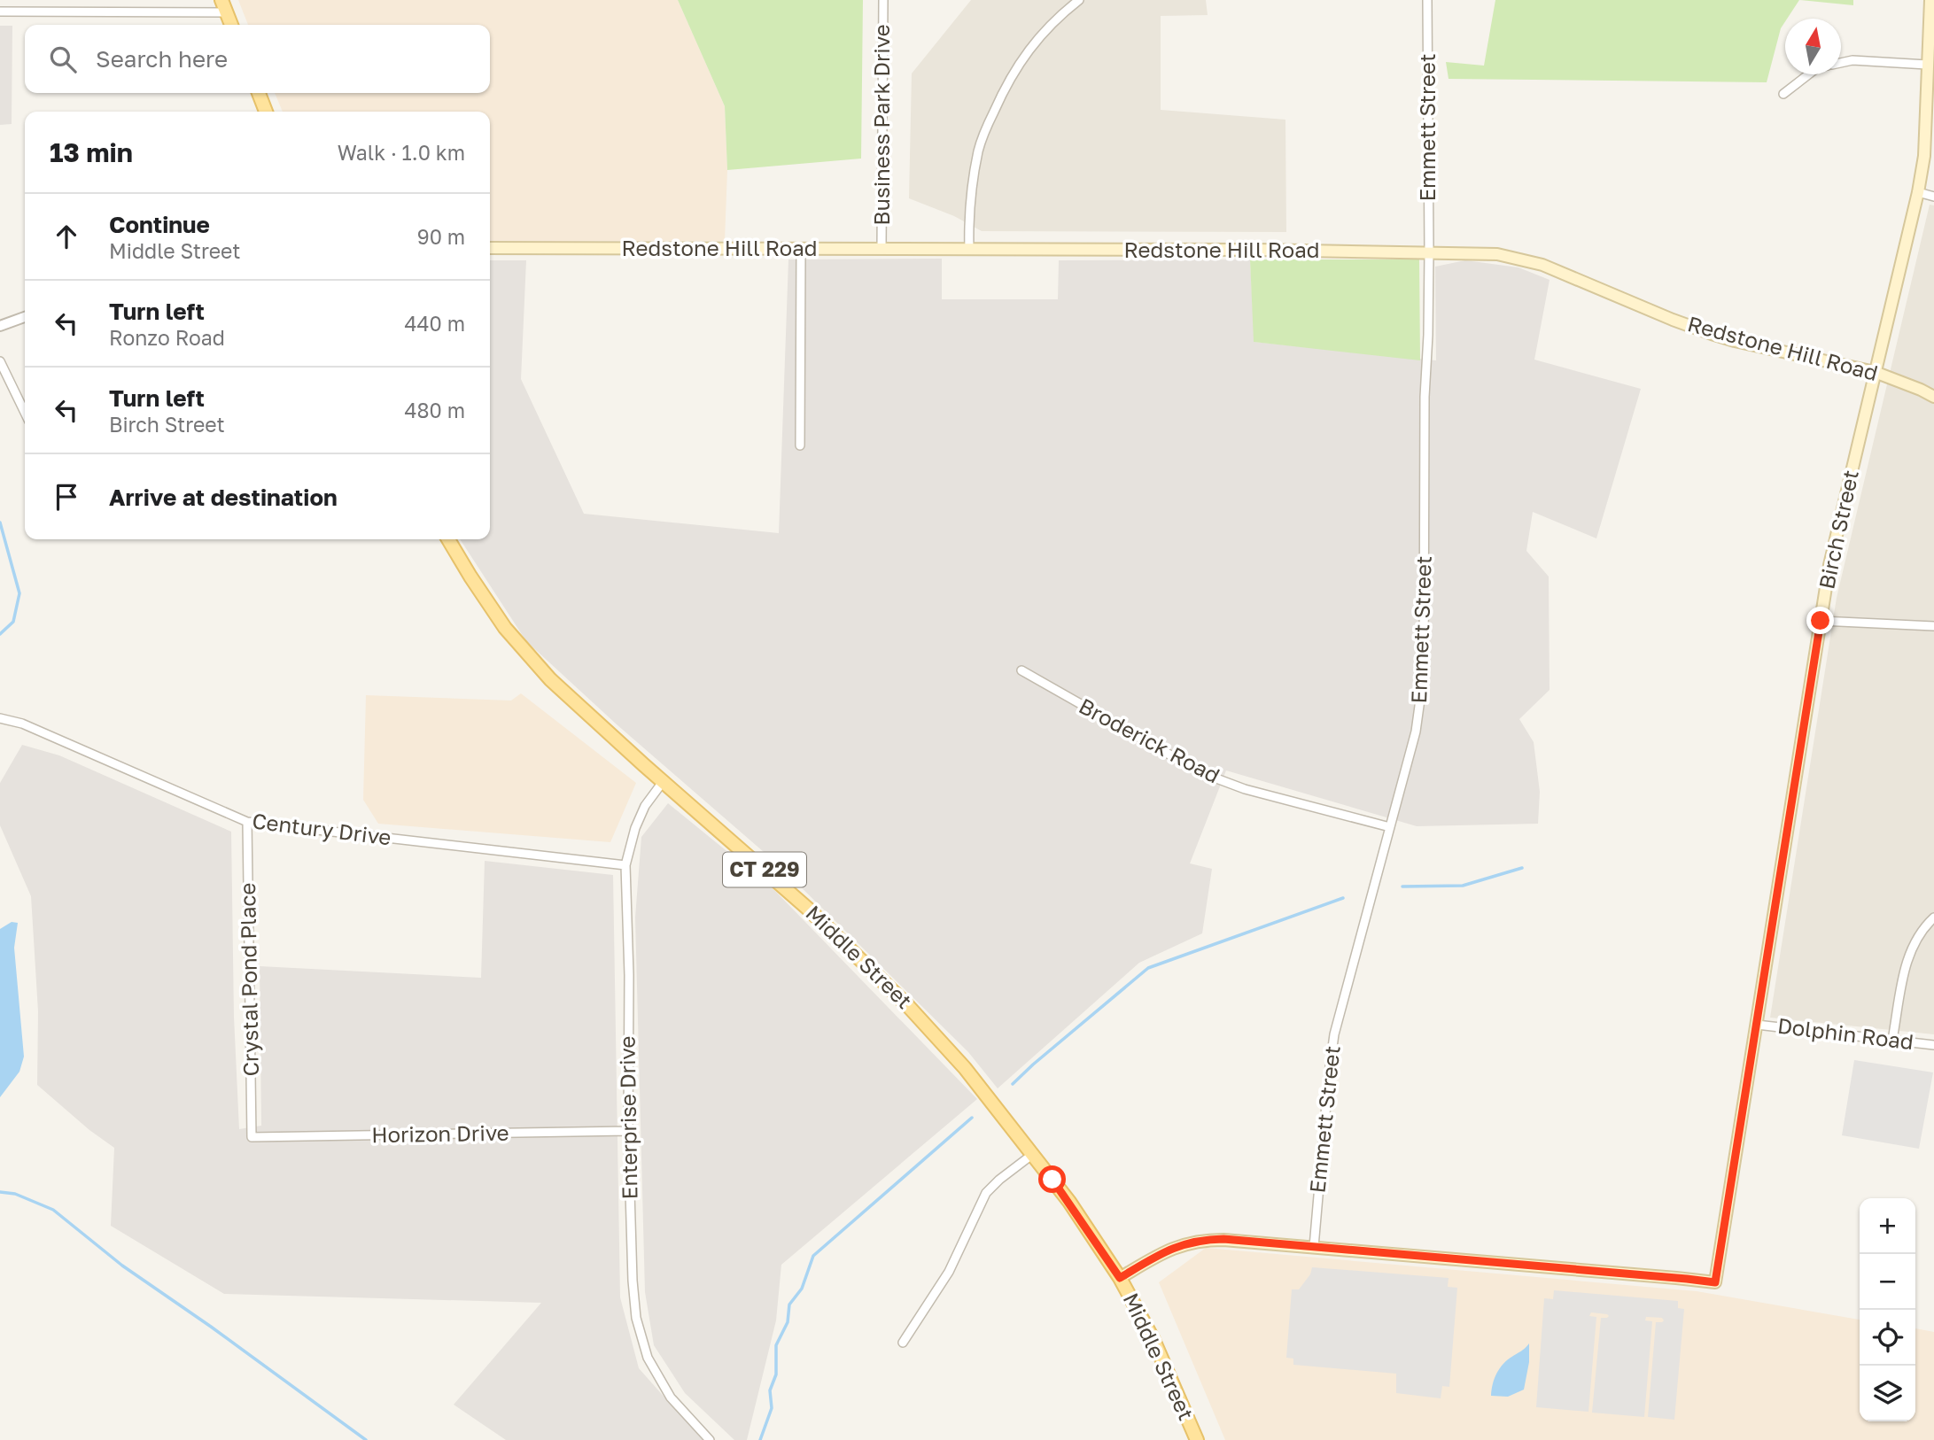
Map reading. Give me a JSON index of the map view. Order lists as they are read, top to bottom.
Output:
{
  "streets": {
    "main road": [
      "Redstone Hill Road",
      "Birch Street",
      "CT 229",
      "Middle Street"
    ],
    "street": [
      "Business Park Drive",
      "Emmett Street",
      "Broderick Road",
      "Century Drive",
      "Crystal Pond Place",
      "Dolphin Road",
      "Enterprise Drive",
      "Horizon Drive"
    ]
  },
  "crossings": [
    ["Business Park Drive", "Redstone Hill Road"],
    ["Emmett Street", "Redstone Hill Road"],
    ["Emmett Street", "Birch Street"],
    ["Emmett Street", "Broderick Road"],
    ["Redstone Hill Road", "Birch Street"],
    ["Birch Street", "Dolphin Road"],
    ["Century Drive", "Crystal Pond Place"],
    ["Century Drive", "Enterprise Drive"],
    ["Middle Street", "Enterprise Drive"],
    ["Crystal Pond Place", "Horizon Drive"],
    ["Enterprise Drive", "Horizon Drive"]
  ],
  "north": "top",
  "page": {
    "search": "Search here",
    "heading": ["13 min", "Walk · 1.0 km"],
    "list": [
      ["Continue", "Middle Street", "90 m"],
      ["Turn left", "Ronzo Road", "440 m"],
      ["Turn left", "Birch Street", "480 m"],
      "Arrive at destination"
    ],
    "map_buttons": ["+", "−"]
  }
}
